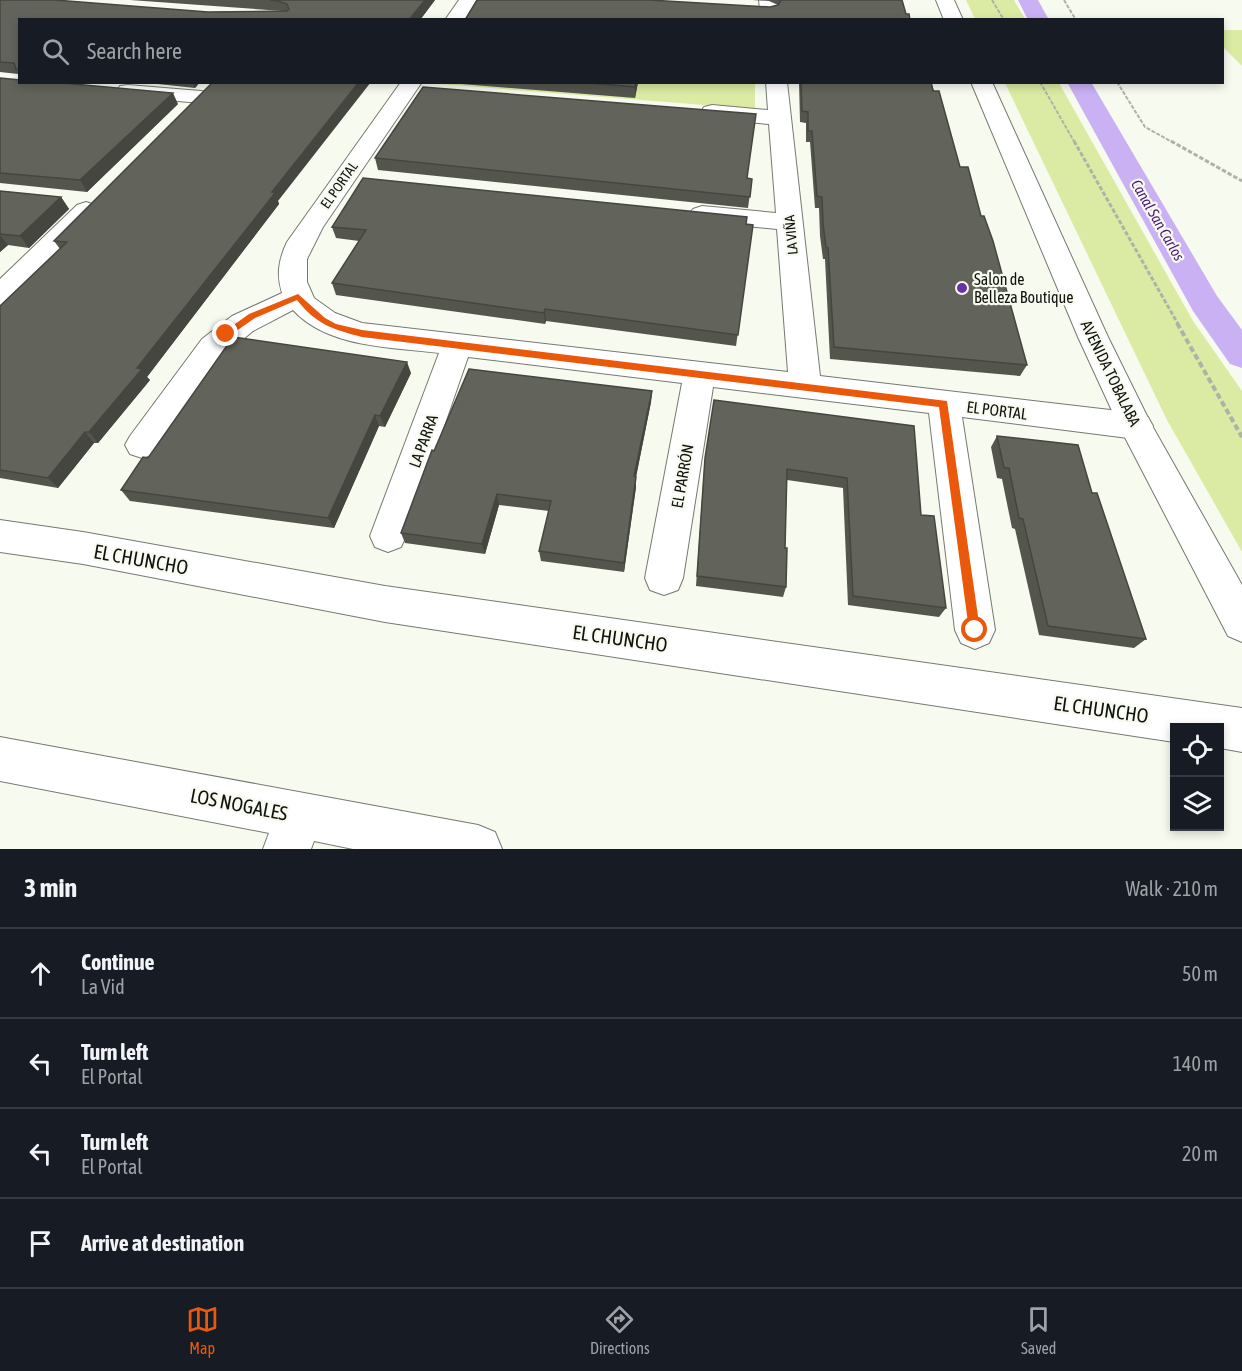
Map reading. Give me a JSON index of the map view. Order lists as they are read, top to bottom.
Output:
{
  "streets": {
    "street": [
      "EL PORTAL",
      "LA VIÑA",
      "AVENIDA TOBALABA",
      "LA PARRA",
      "EL PARRÓN",
      "EL CHUNCHO",
      "LOS NOGALES"
    ]
  },
  "crossings": [
    ["EL PORTAL", "LA VIÑA"],
    ["EL PORTAL", "AVENIDA TOBALABA"],
    ["EL PORTAL", "LA PARRA"],
    ["EL PORTAL", "EL PARRÓN"]
  ],
  "water": ["Canal San Carlos"],
  "places": ["Salon de Belleza Boutique"],
  "page": {
    "search": "Search here",
    "heading": ["3 min", "Walk · 210 m"],
    "list": [
      ["Continue", "La Vid", "50 m"],
      ["Turn left", "El Portal", "140 m"],
      ["Turn left", "El Portal", "20 m"],
      "Arrive at destination"
    ],
    "nav": ["Map", "Directions", "Saved"]
  }
}
